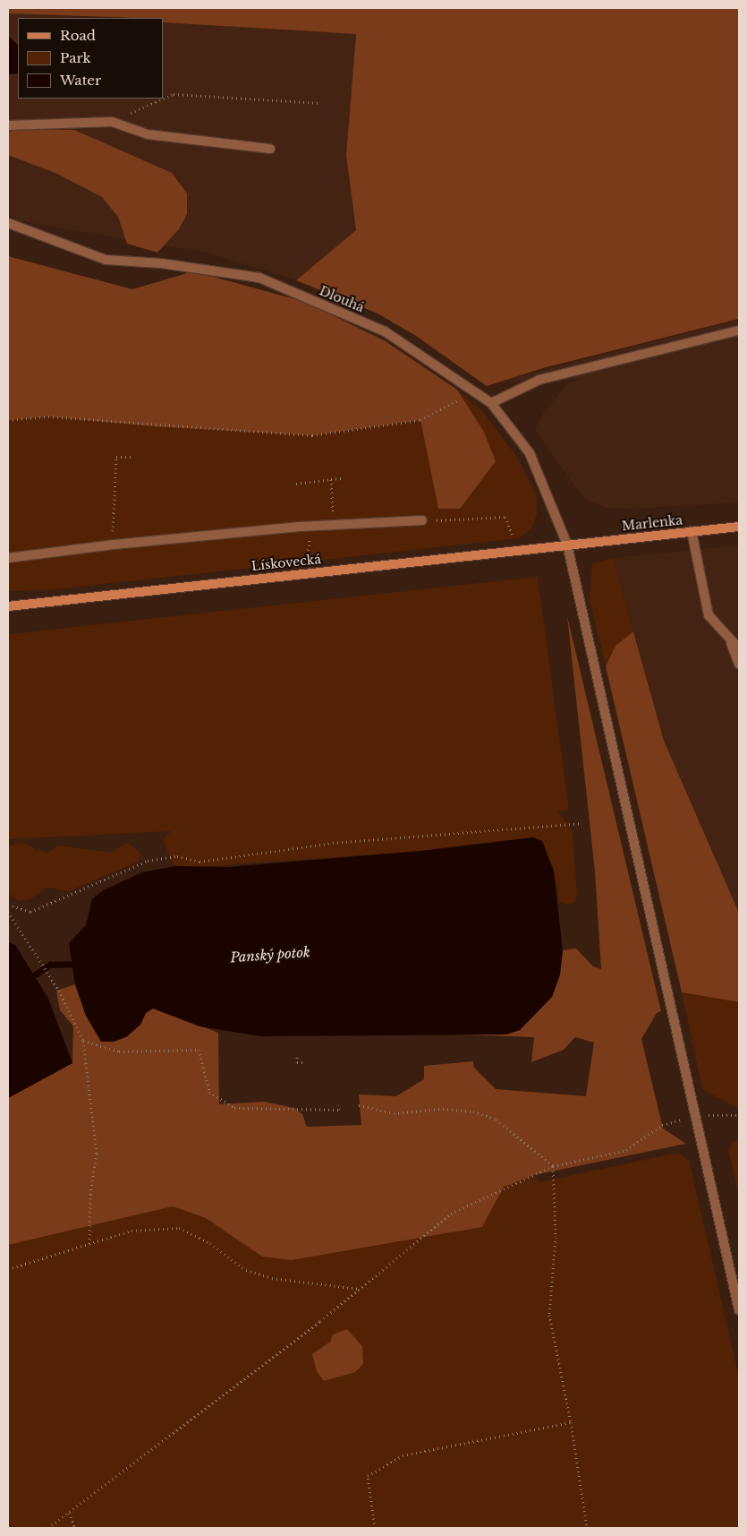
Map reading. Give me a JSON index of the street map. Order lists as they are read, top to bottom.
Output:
{
  "streets": {
    "main road": ["Marlenka", "Lískovecká"],
    "street": ["Dlouhá"]
  },
  "crossings": [
    ["Dlouhá", "Marlenka"],
    ["Dlouhá", "Lískovecká"],
    ["Marlenka", "Lískovecká"]
  ],
  "water": ["Panský potok"],
  "legend": ["Road", "Park", "Water"]
}
